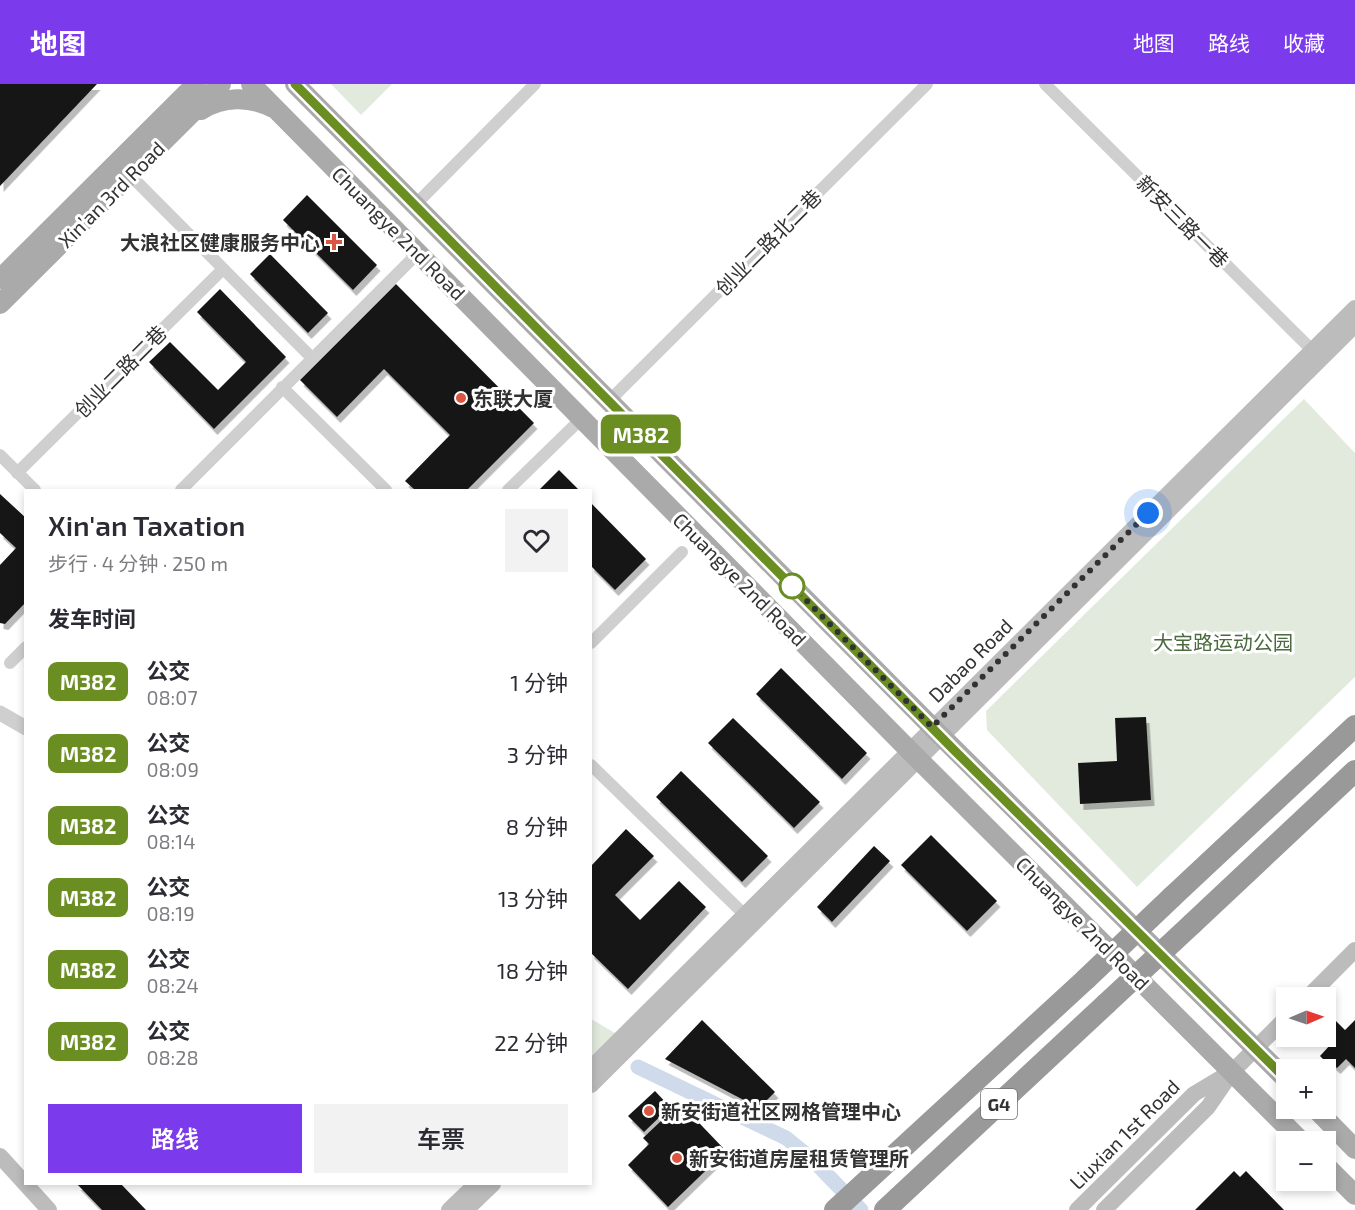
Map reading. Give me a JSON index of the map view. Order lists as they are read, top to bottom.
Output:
{
  "streets": {
    "highway": ["G4"],
    "main road": [
      "Xin’an 3rd Road",
      "Chuangye 2nd Road",
      "Dabao Road",
      "Liuxian 1st Road"
    ],
    "street": ["新安三路一巷", "创业二路北二巷", "创业二路二巷"]
  },
  "crossings": [
    ["新安三路一巷", "Dabao Road"],
    ["Chuangye 2nd Road", "创业二路北二巷"],
    ["Chuangye 2nd Road", "Dabao Road"],
    ["Chuangye 2nd Road", "Liuxian 1st Road"]
  ],
  "parks": ["大宝路运动公园"],
  "places": {
    "health": ["大浪社区健康服务中心"],
    "other": ["东联大厦", "新安街道社区网格管理中心", "新安街道房屋租赁管理所"]
  },
  "lines": ["bus line M382"],
  "north": "right",
  "page": {
    "header": "地图",
    "nav": ["地图", "路线", "收藏"],
    "on_map": "M382",
    "heading": [
      ["Xin'an Taxation", "步行 · 4 分钟 · 250 m"],
      "发车时间"
    ],
    "list": [
      {
        "mark": "M382",
        "name": "公交",
        "note": "08:07",
        "value": "1 分钟"
      },
      {
        "mark": "M382",
        "name": "公交",
        "note": "08:09",
        "value": "3 分钟"
      },
      {
        "mark": "M382",
        "name": "公交",
        "note": "08:14",
        "value": "8 分钟"
      },
      {
        "mark": "M382",
        "name": "公交",
        "note": "08:19",
        "value": "13 分钟"
      },
      {
        "mark": "M382",
        "name": "公交",
        "note": "08:24",
        "value": "18 分钟"
      },
      {
        "mark": "M382",
        "name": "公交",
        "note": "08:28",
        "value": "22 分钟"
      }
    ],
    "map_buttons": ["+", "−"],
    "buttons": ["路线", "车票"]
  }
}
